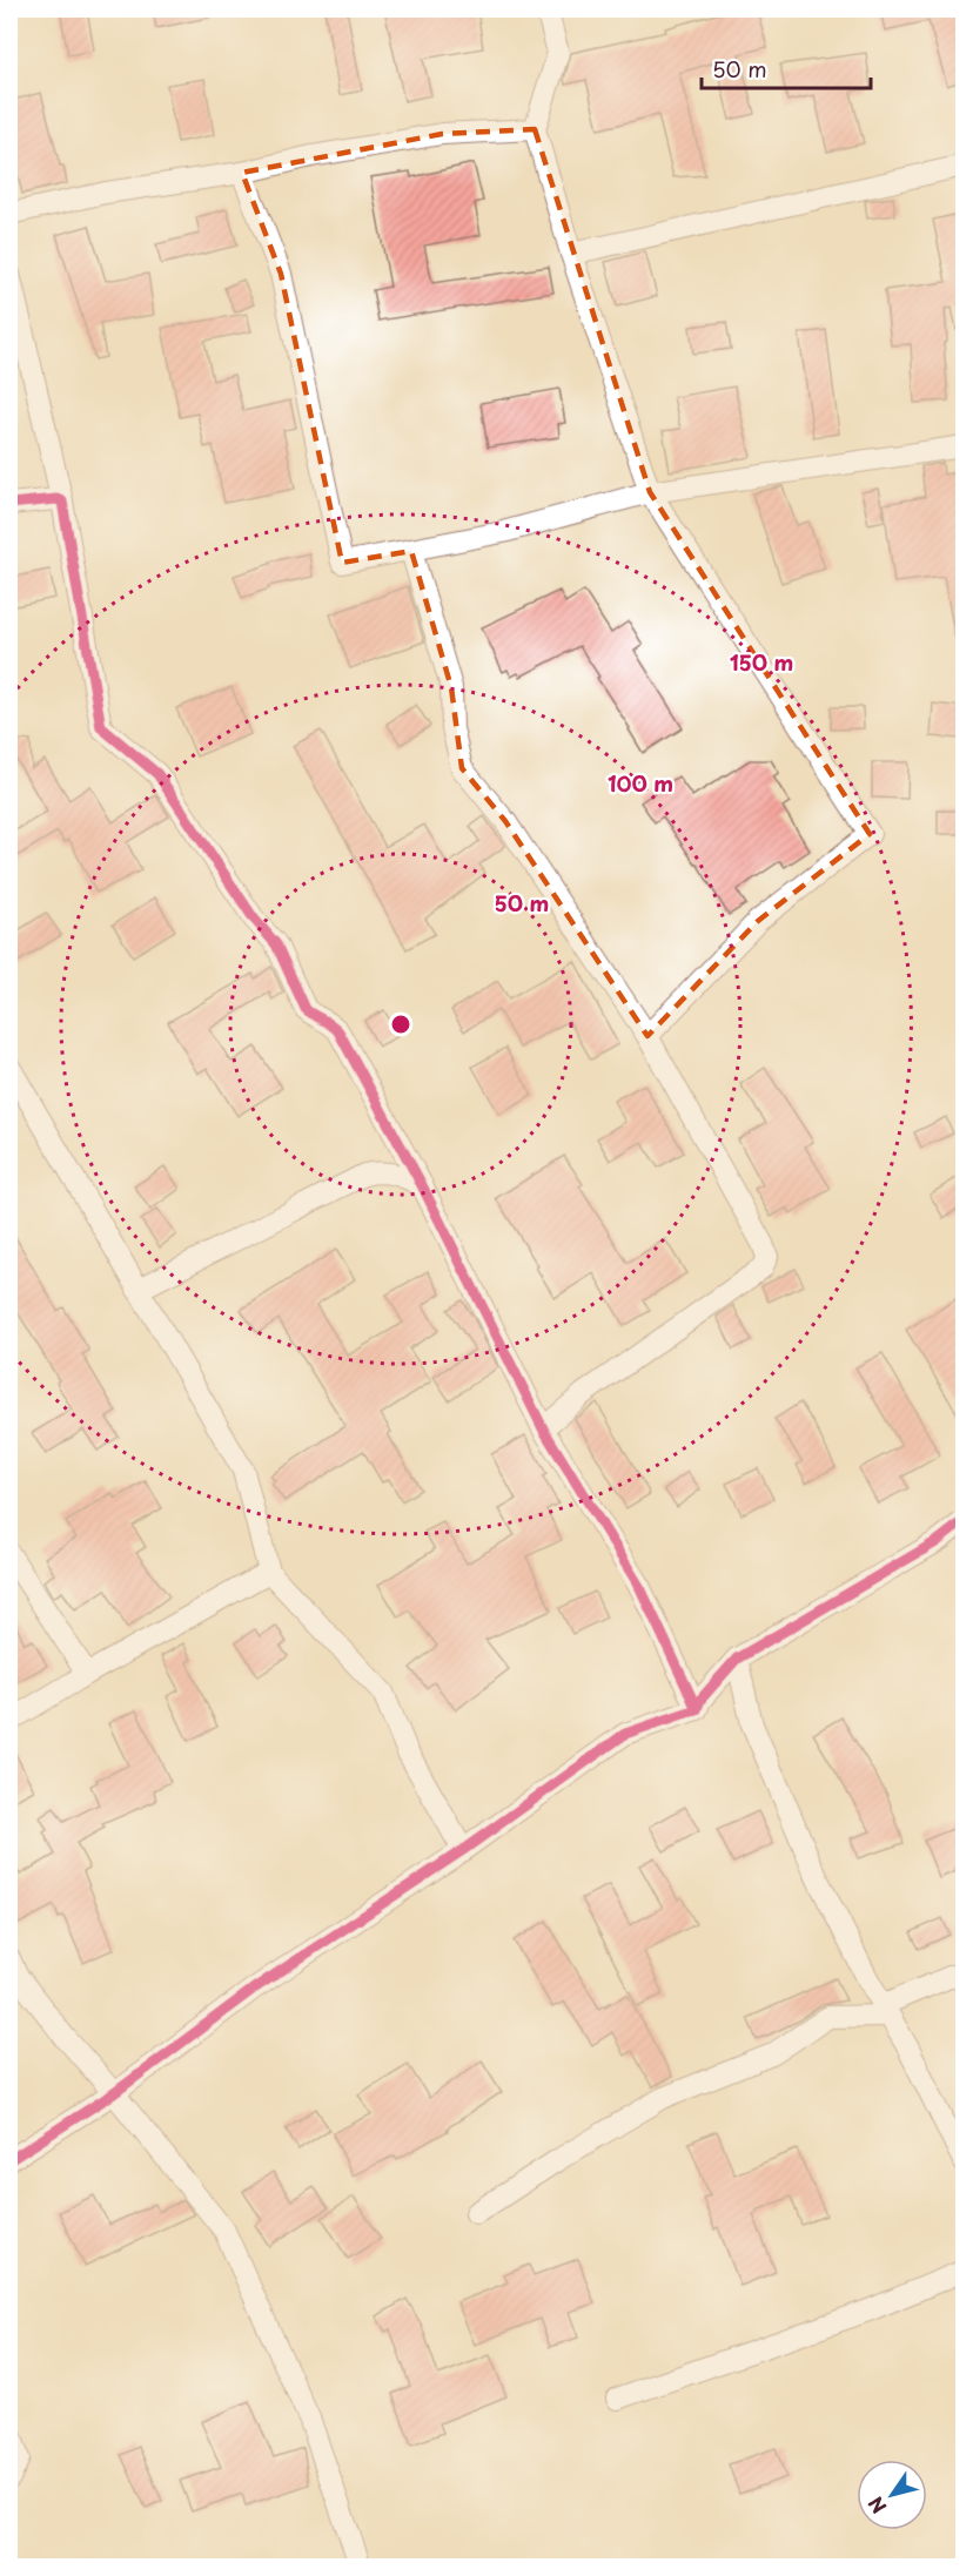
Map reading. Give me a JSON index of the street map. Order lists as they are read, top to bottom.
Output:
{
  "scale_bar": "50 m",
  "north": "bottom left",
  "rings": ["150 m", "100 m", "50 m"]
}
